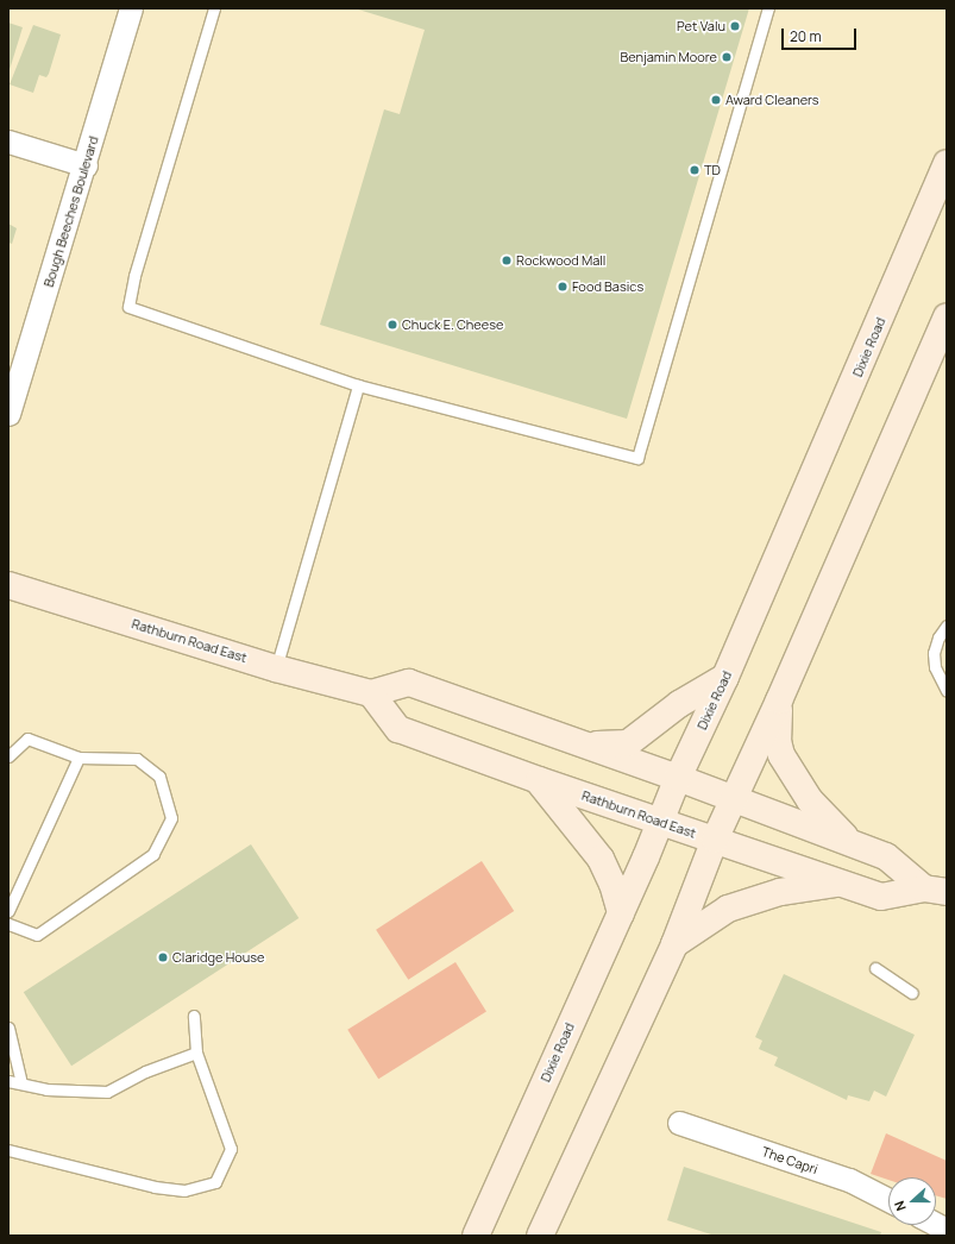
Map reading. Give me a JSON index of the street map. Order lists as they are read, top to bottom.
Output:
{
  "streets": {
    "main road": ["Dixie Road", "Rathburn Road East"],
    "street": ["Bough Beeches Boulevard", "The Capri"]
  },
  "crossings": [
    ["Dixie Road", "Rathburn Road East"]
  ],
  "places": [
    "Pet Valu",
    "Benjamin Moore",
    "Award Cleaners",
    "TD",
    "Rockwood Mall",
    "Food Basics",
    "Chuck E. Cheese",
    "Claridge House"
  ],
  "scale_bar": "20 m",
  "north": "left"
}
